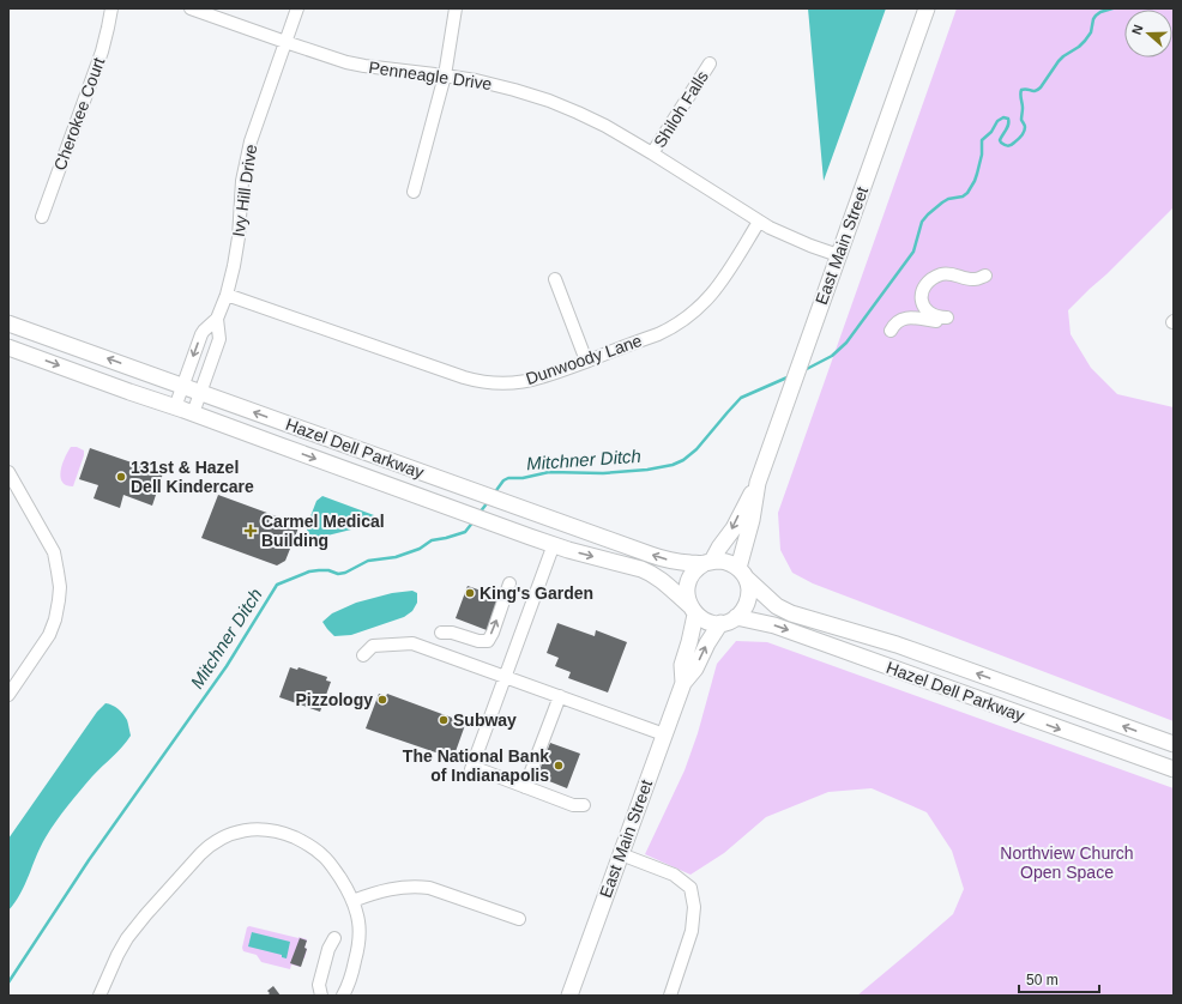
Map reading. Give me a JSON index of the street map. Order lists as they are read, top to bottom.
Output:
{
  "streets": {
    "main road": ["East Main Street", "Hazel Dell Parkway"],
    "street": [
      "Penneagle Drive",
      "Shiloh Falls",
      "Cherokee Court",
      "Ivy Hill Drive",
      "Dunwoody Lane"
    ]
  },
  "crossings": [
    ["Penneagle Drive", "Shiloh Falls"],
    ["Penneagle Drive", "Ivy Hill Drive"],
    ["Penneagle Drive", "East Main Street"],
    ["Penneagle Drive", "Dunwoody Lane"],
    ["Ivy Hill Drive", "Dunwoody Lane"],
    ["Ivy Hill Drive", "Hazel Dell Parkway"],
    ["East Main Street", "Hazel Dell Parkway"]
  ],
  "water": ["Mitchner Ditch"],
  "parks": ["Northview Church Open Space"],
  "places": {
    "other": [
      "131st & Hazel Dell Kindercare",
      "King's Garden",
      "Pizzology",
      "Subway",
      "The National Bank of Indianapolis"
    ],
    "health": ["Carmel Medical Building"]
  },
  "scale_bar": "50 m",
  "north": "left"
}
